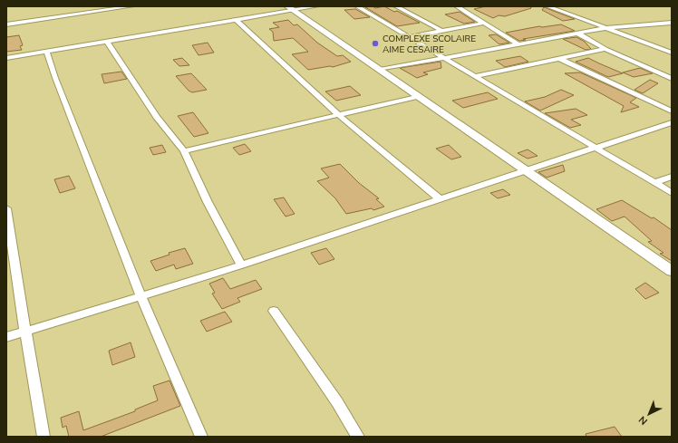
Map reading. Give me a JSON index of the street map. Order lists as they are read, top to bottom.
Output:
{
  "places": ["COMPLEXE SCOLAIRE AIME CESAIRE"],
  "north": "bottom left"
}
